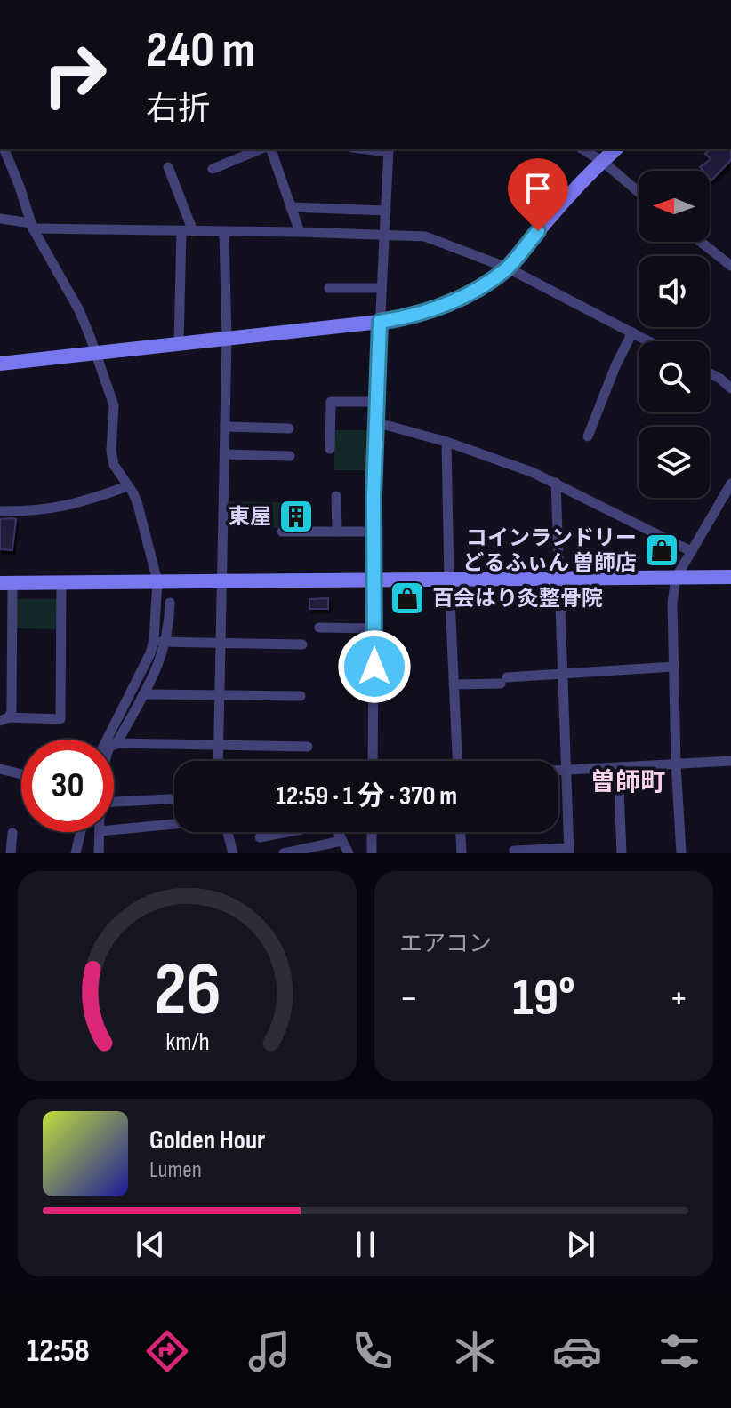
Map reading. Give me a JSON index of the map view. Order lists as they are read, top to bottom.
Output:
{
  "districts": ["曽師町"],
  "places": {
    "building": ["東屋"],
    "shop": ["コインランドリー どるふぃん 曽師店", "百会はり灸整骨院"]
  },
  "north": "left",
  "page": {
    "turn": ["240 m", "右折"],
    "limit": "30",
    "trip": "12:59 · 1 分 · 370 m",
    "tile": "エアコン",
    "heat": ["−", "19°", "+"],
    "song": ["Golden Hour", "Lumen"],
    "tabs": "12:58",
    "gauge": ["26", "km/h"]
  }
}
